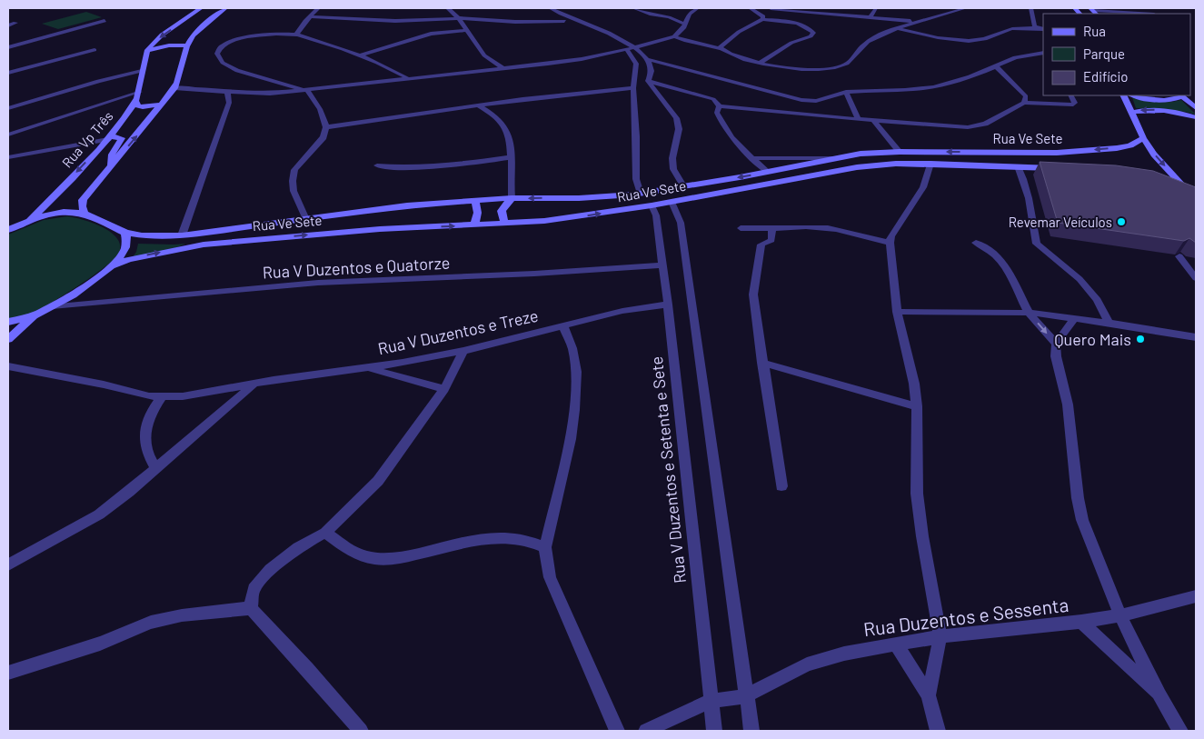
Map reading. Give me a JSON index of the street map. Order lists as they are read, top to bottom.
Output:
{
  "streets": {
    "main road": ["Rua Ve Sete", "Rua Vp Três"],
    "street": [
      "Rua V Duzentos e Quatorze",
      "Rua V Duzentos e Treze",
      "Rua V Duzentos e Setenta e Sete",
      "Rua Duzentos e Sessenta"
    ]
  },
  "crossings": [
    ["Rua Ve Sete", "Rua V Duzentos e Setenta e Sete"],
    ["Rua V Duzentos e Quatorze", "Rua V Duzentos e Setenta e Sete"],
    ["Rua V Duzentos e Treze", "Rua V Duzentos e Setenta e Sete"],
    ["Rua V Duzentos e Setenta e Sete", "Rua Duzentos e Sessenta"]
  ],
  "places": ["Revemar Veículos", "Quero Mais"],
  "legend": ["Rua", "Parque", "Edifício"]
}
